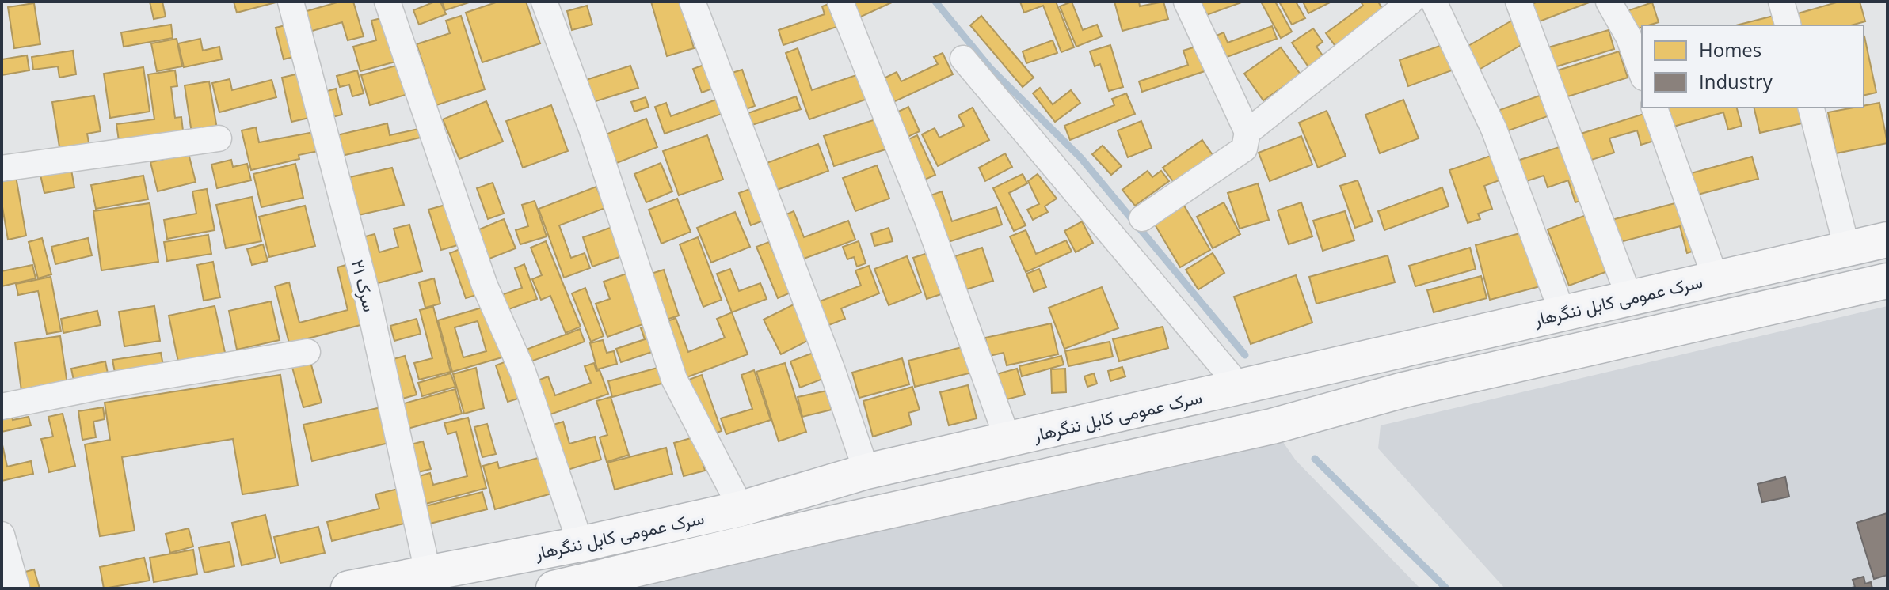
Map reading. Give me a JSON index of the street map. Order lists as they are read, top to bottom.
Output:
{
  "streets": {
    "highway": ["سرک عمومی کابل ننگرهار"],
    "street": ["سرک ۲۱"]
  },
  "crossings": [
    ["سرک ۲۱", "سرک عمومی کابل ننگرهار"]
  ],
  "legend": ["Homes", "Industry"]
}
